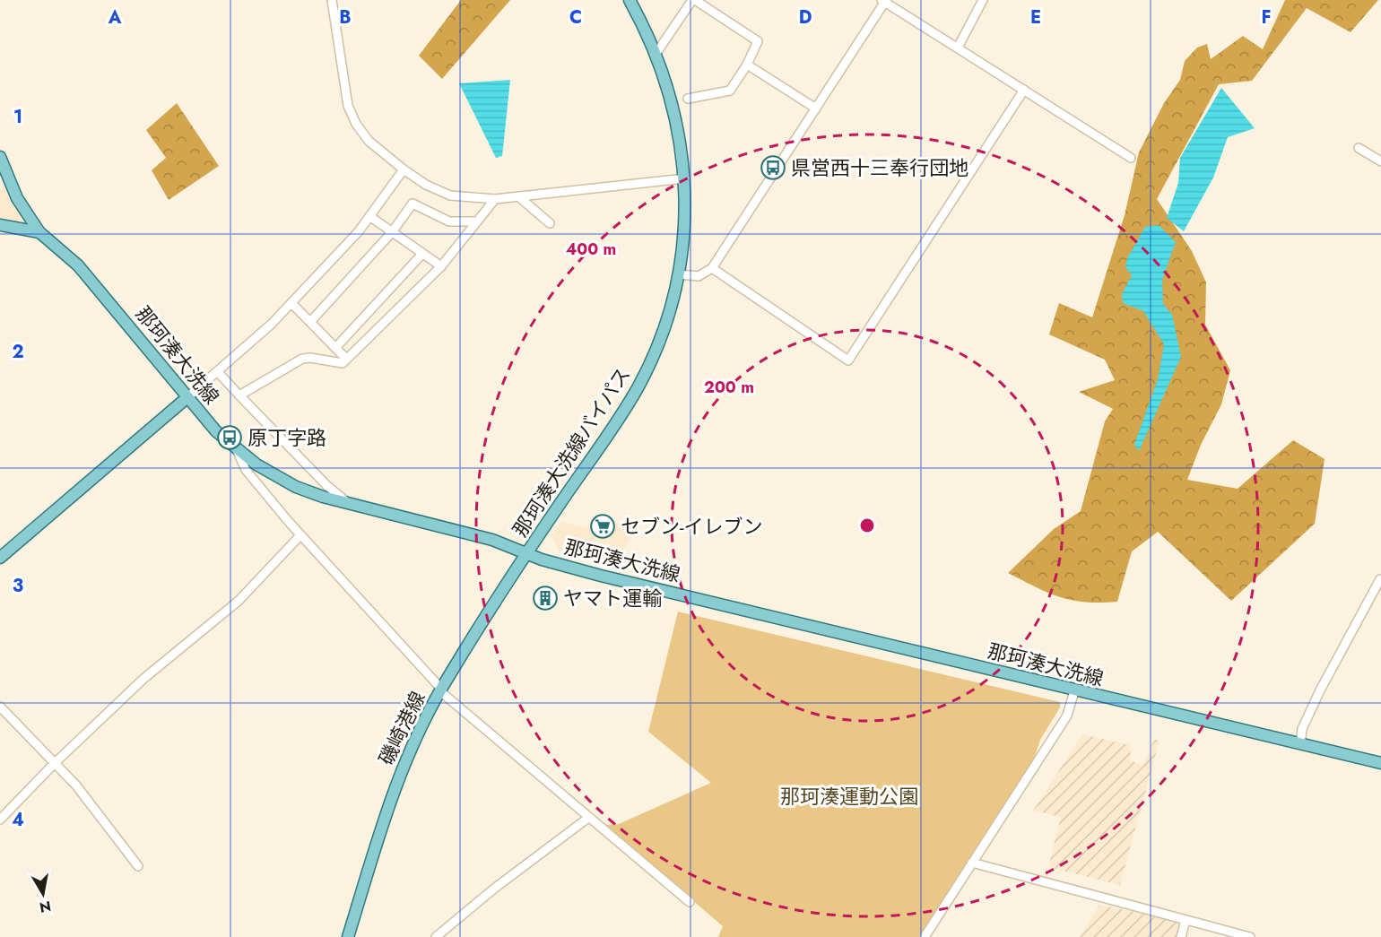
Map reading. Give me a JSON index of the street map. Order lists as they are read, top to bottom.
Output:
{
  "streets": {
    "main road": ["那珂湊大洗線", "那珂湊大洗線バイパス", "磯崎港線"]
  },
  "crossings": [
    ["那珂湊大洗線", "那珂湊大洗線バイパス"],
    ["那珂湊大洗線", "磯崎港線"],
    ["那珂湊大洗線バイパス", "磯崎港線"]
  ],
  "parks": ["那珂湊運動公園"],
  "places": {
    "bus stop": ["県営西十三奉行団地", "原丁字路"],
    "supermarket": ["セブン-イレブン"],
    "building": ["ヤマト運輸"]
  },
  "north": "bottom",
  "grid": {
    "columns": [
      "A",
      "B",
      "C",
      "D",
      "E",
      "F"
    ],
    "rows": [
      "1",
      "2",
      "3",
      "4"
    ]
  },
  "rings": ["400 m", "200 m"]
}
